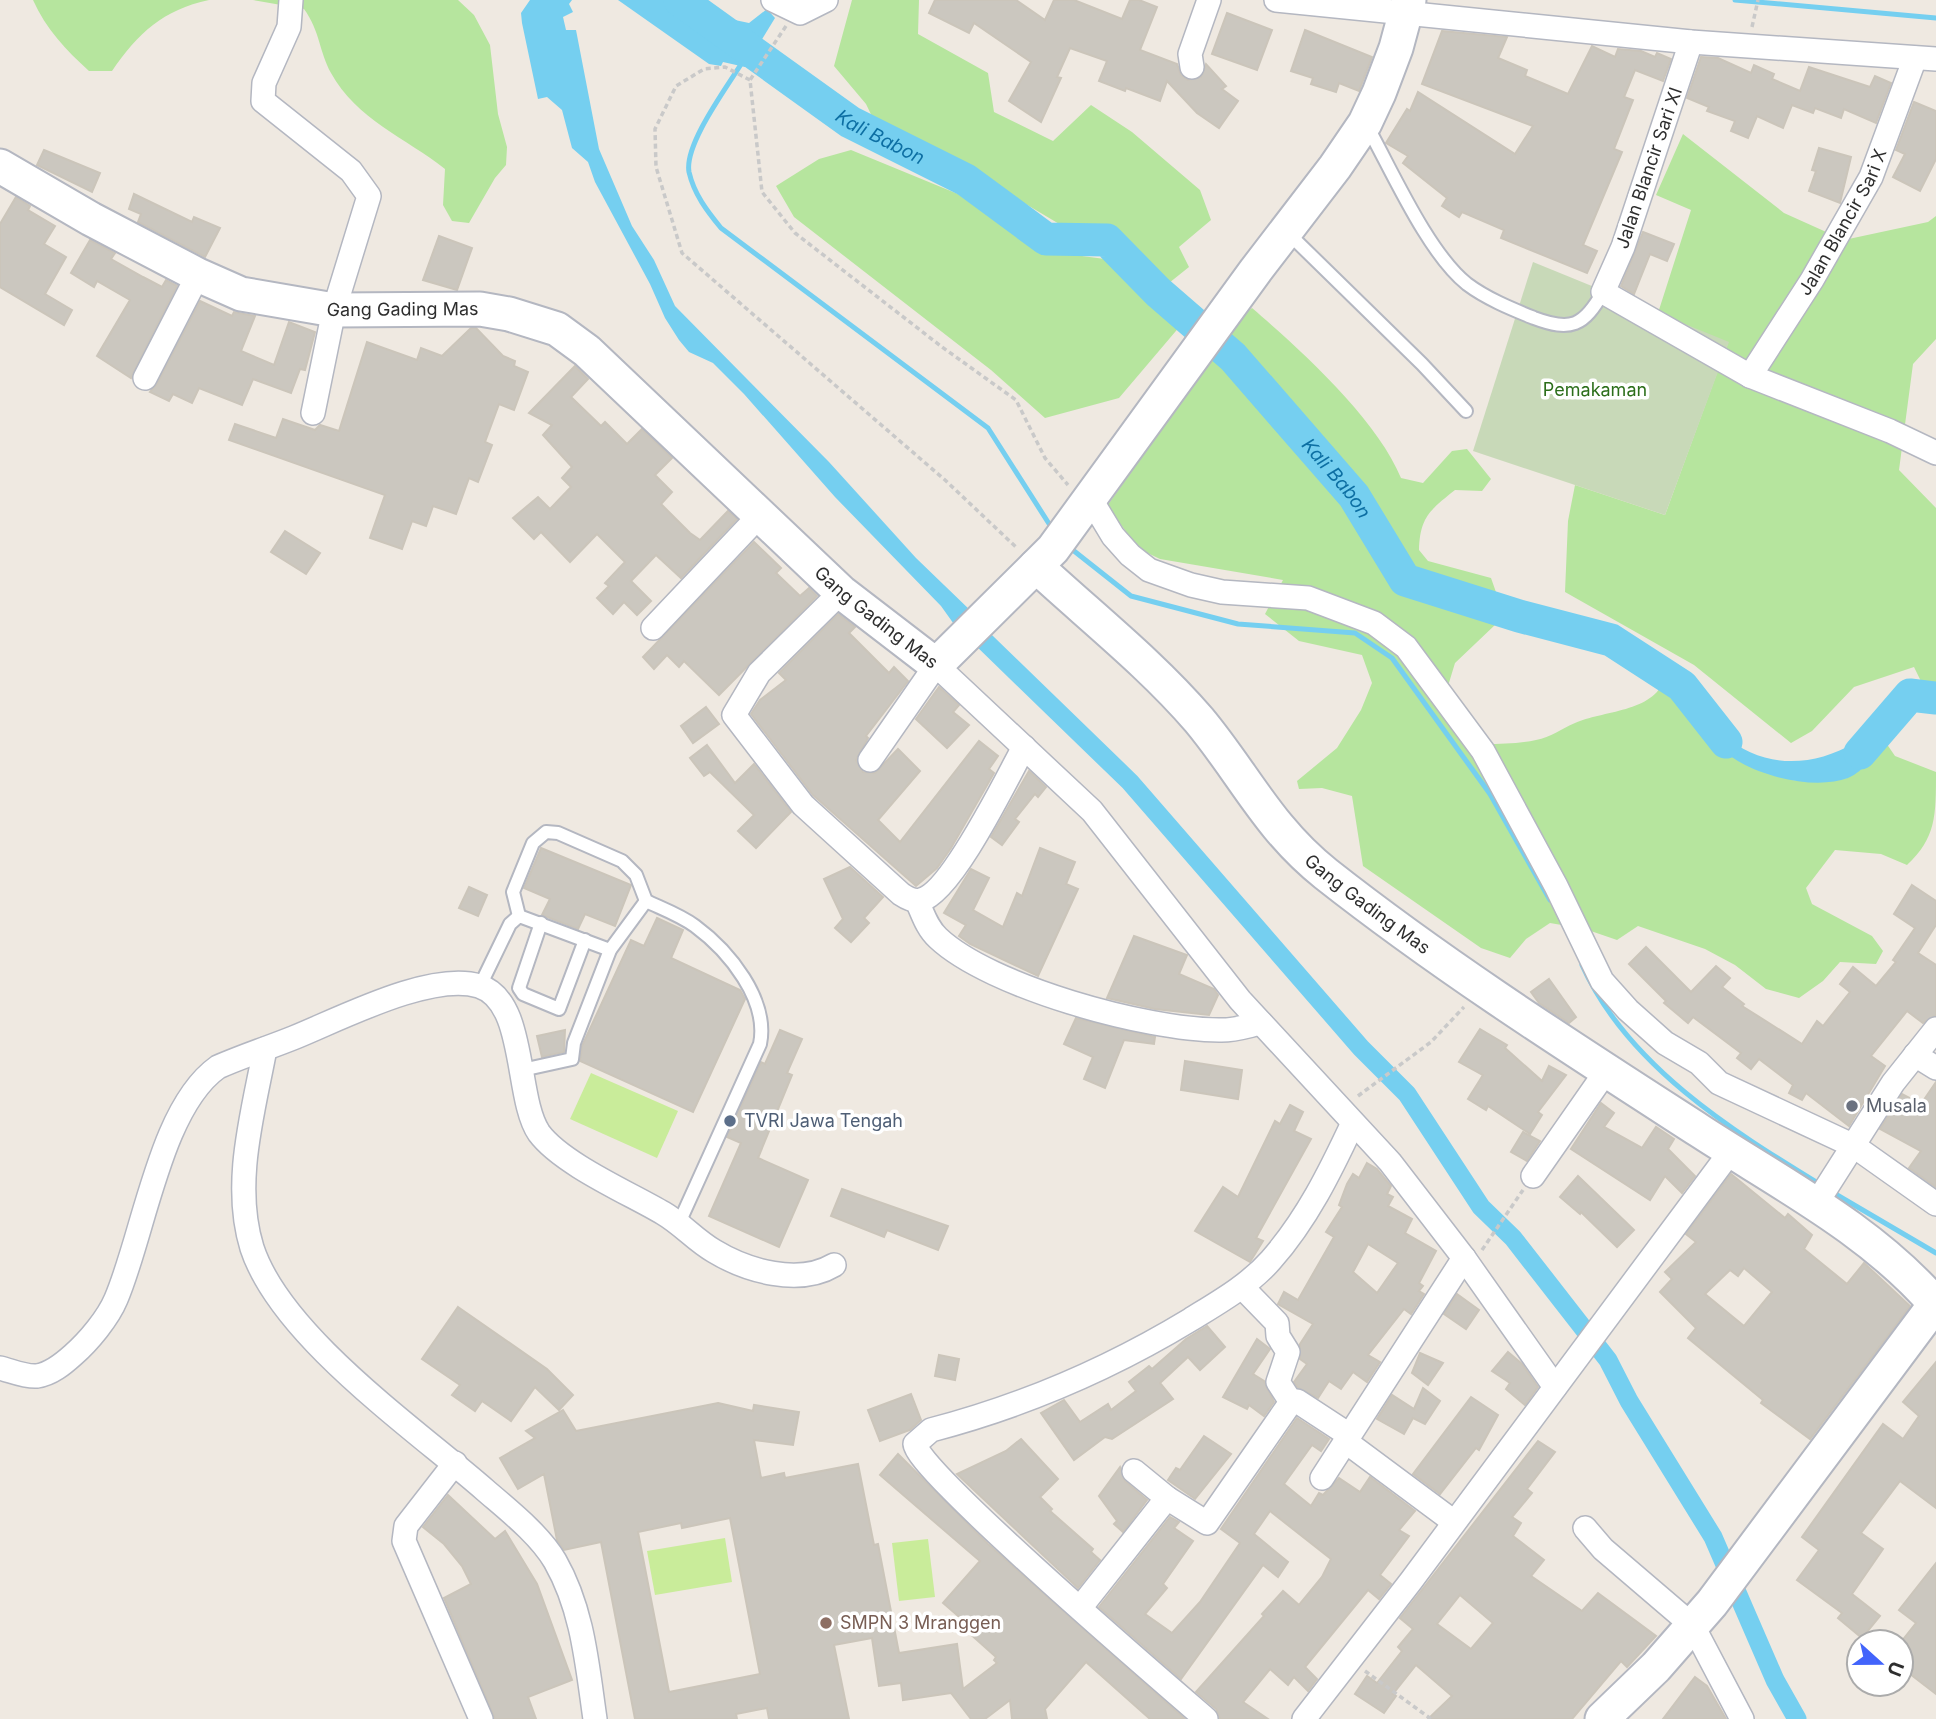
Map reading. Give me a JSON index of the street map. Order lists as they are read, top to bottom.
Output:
{
  "streets": {
    "main road": ["Gang Gading Mas"],
    "street": ["Jalan Blancir Sari XI", "Jalan Blancir Sari X"]
  },
  "water": ["Kali Babon"],
  "parks": ["Pemakaman"],
  "places": ["Musala", "TVRI Jawa Tengah", "SMPN 3 Mranggen"],
  "north": "right"
}
